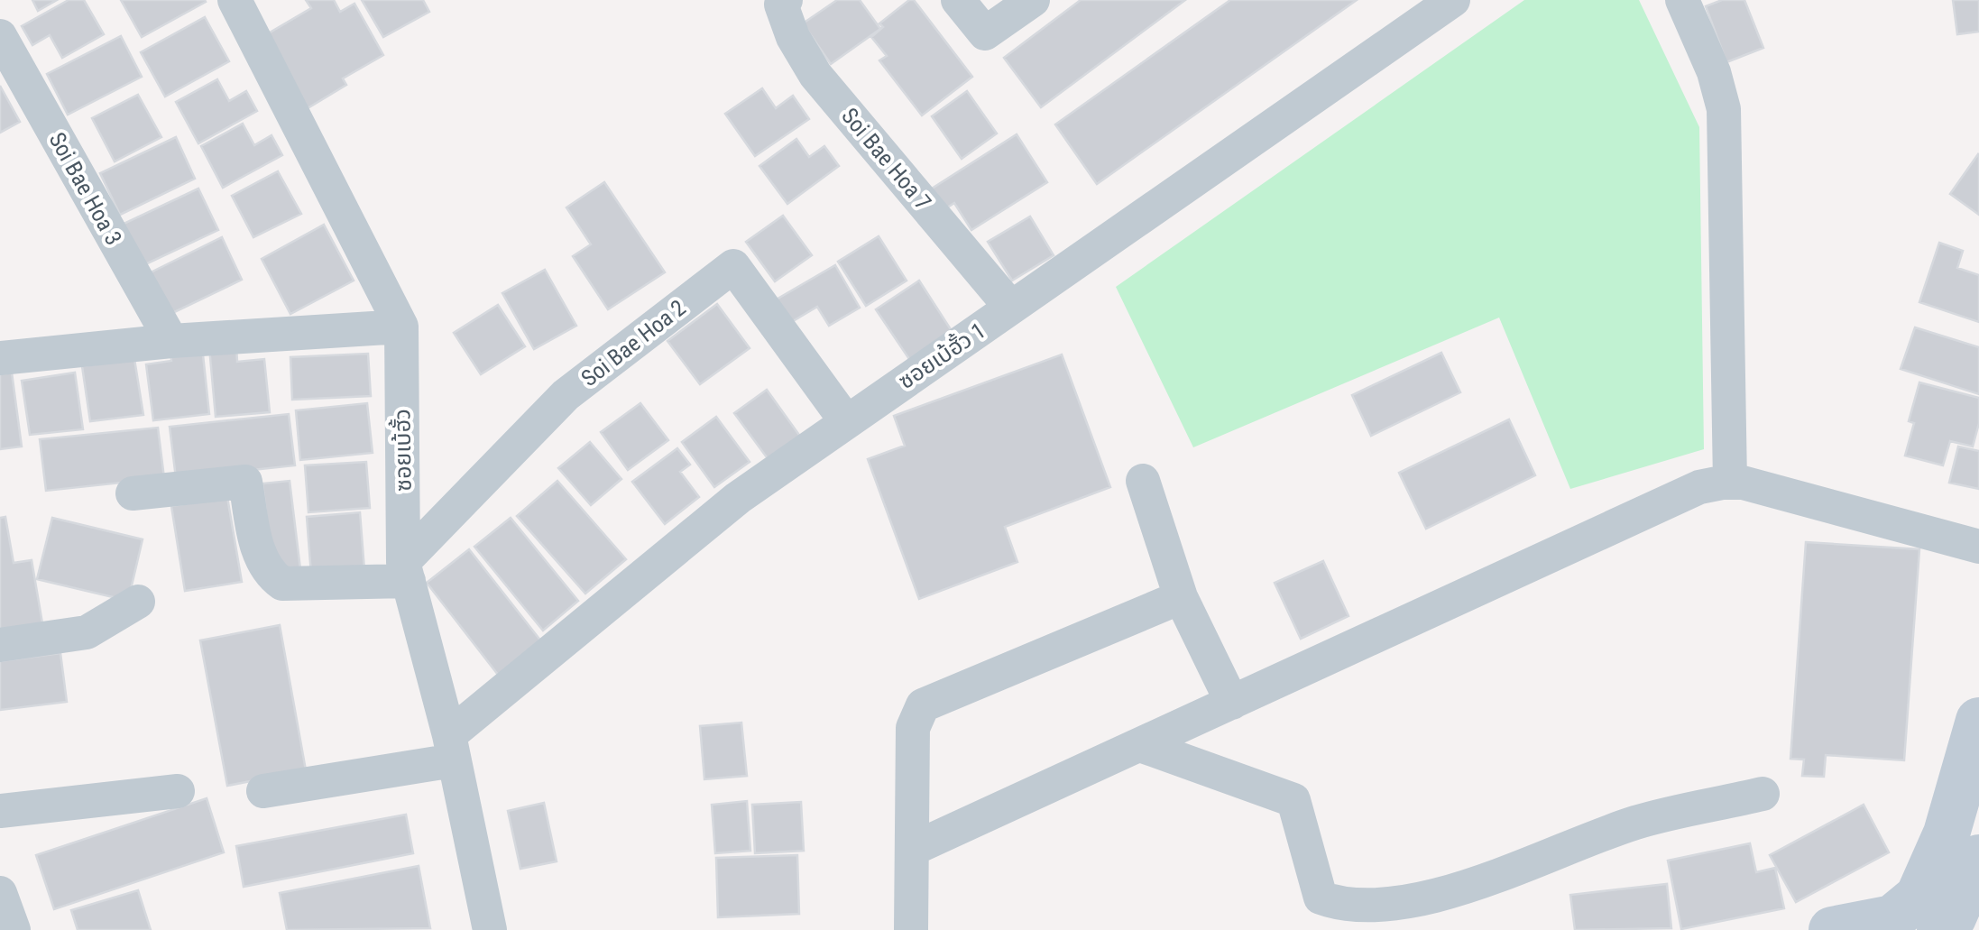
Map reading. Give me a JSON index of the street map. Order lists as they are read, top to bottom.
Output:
{
  "streets": {
    "street": [
      "Soi Bae Hoa 7",
      "Soi Bae Hoa 3",
      "Soi Bae Hoa 2",
      "ซอยเบ้ฮั้ว 1",
      "ซอยเบ้ฮั้ว"
    ]
  },
  "crossings": [
    ["Soi Bae Hoa 7", "ซอยเบ้ฮั้ว 1"],
    ["Soi Bae Hoa 2", "ซอยเบ้ฮั้ว 1"],
    ["Soi Bae Hoa 2", "ซอยเบ้ฮั้ว"],
    ["ซอยเบ้ฮั้ว 1", "ซอยเบ้ฮั้ว"]
  ]
}
